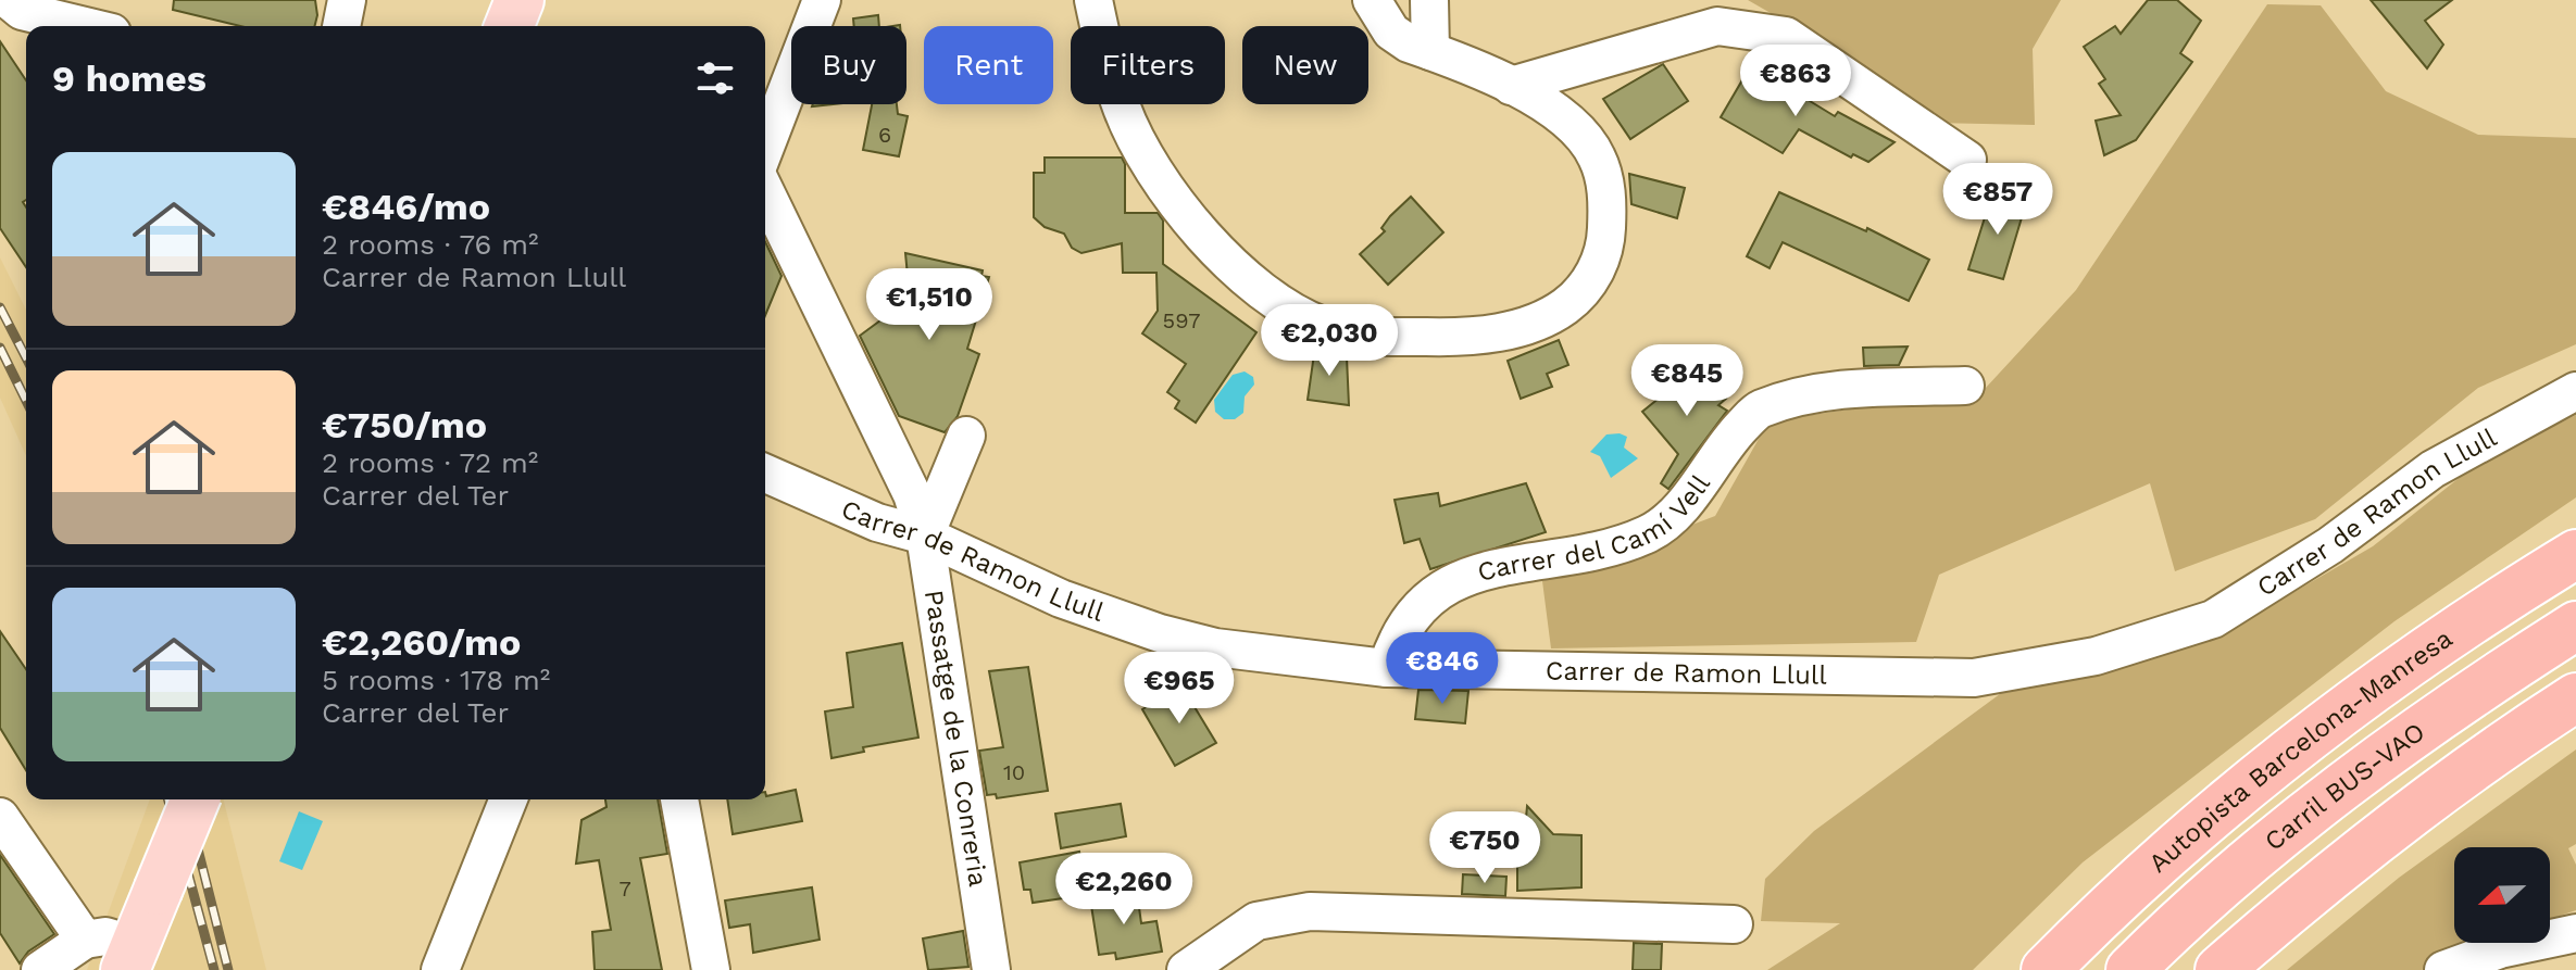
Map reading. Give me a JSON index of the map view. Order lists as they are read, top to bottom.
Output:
{
  "streets": {
    "highway": ["Autopista Barcelona-Manresa", "Carril BUS-VAO"],
    "street": ["Carrer de Ramon Llull", "Carrer del Camí Vell", "Passatge de la Conreria"]
  },
  "crossings": [
    ["Carrer de Ramon Llull", "Carrer del Camí Vell"],
    ["Carrer de Ramon Llull", "Passatge de la Conreria"]
  ],
  "house_numbers": [
    "6",
    "597",
    "10",
    "7"
  ],
  "north": "left",
  "page": {
    "chip": [
      "Buy",
      "Rent",
      "Filters",
      "New"
    ],
    "heading": "9 homes",
    "price": [
      "€863",
      "€857",
      "€1,510",
      "€2,030",
      "€845",
      "€846",
      "€965",
      "€750",
      "€2,260"
    ],
    "list": [
      {
        "name": "€846/mo",
        "note": "2 rooms · 76 m² · Carrer de Ramon Llull"
      },
      {
        "name": "€750/mo",
        "note": "2 rooms · 72 m² · Carrer del Ter"
      },
      {
        "name": "€2,260/mo",
        "note": "5 rooms · 178 m² · Carrer del Ter"
      }
    ]
  }
}
